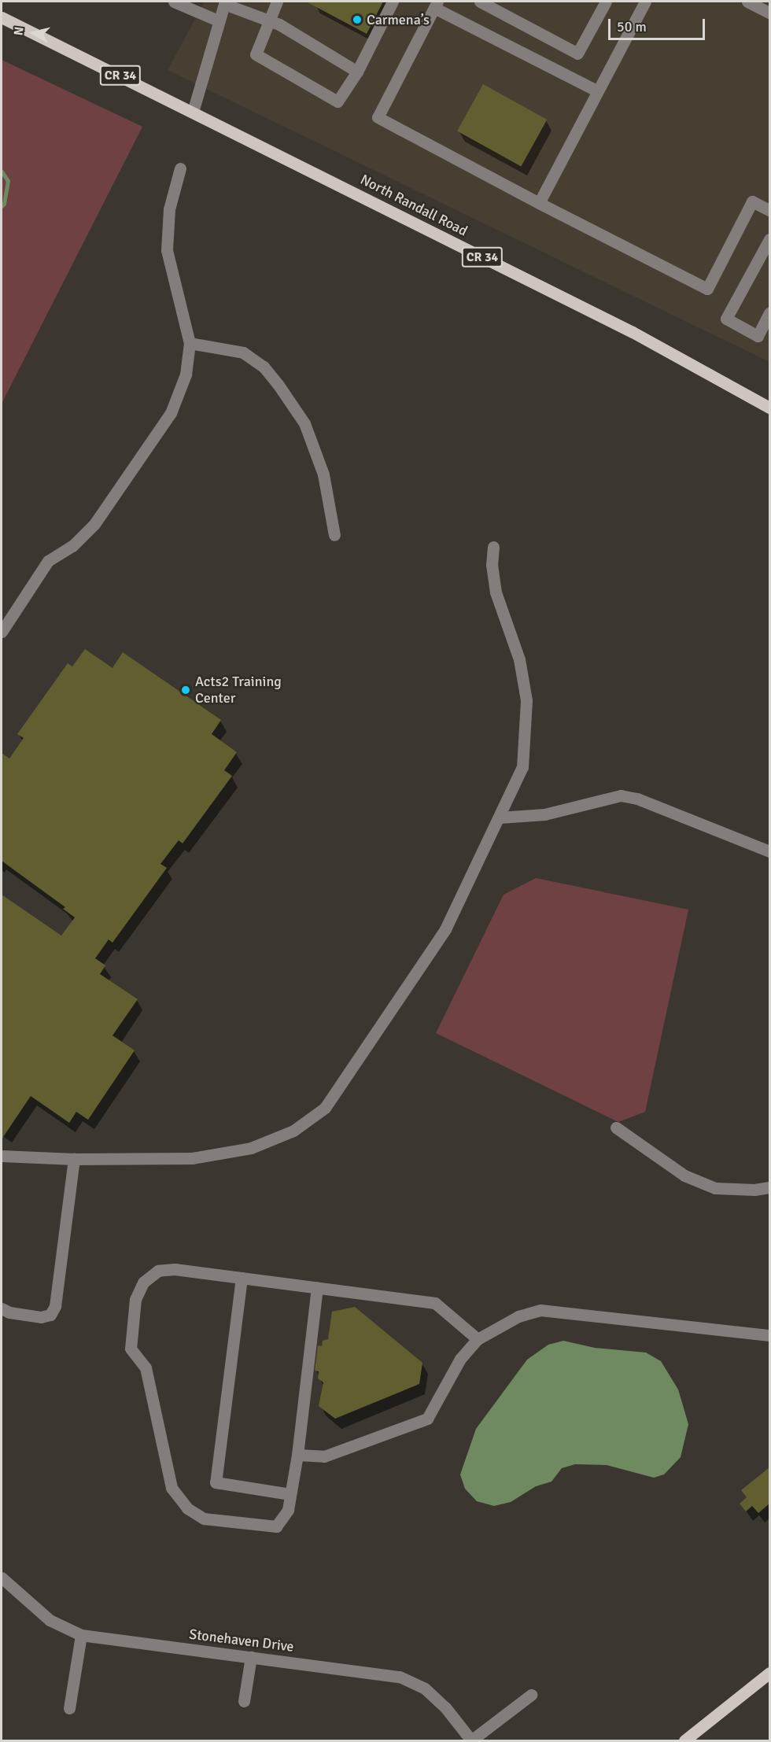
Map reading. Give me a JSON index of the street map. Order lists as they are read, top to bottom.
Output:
{
  "streets": {
    "main road": ["CR 34", "North Randall Road"],
    "street": ["Stonehaven Drive"]
  },
  "crossings": [
    ["CR 34", "North Randall Road"]
  ],
  "places": ["Carmena’s", "Acts2 Training Center"],
  "scale_bar": "50 m",
  "north": "left"
}
